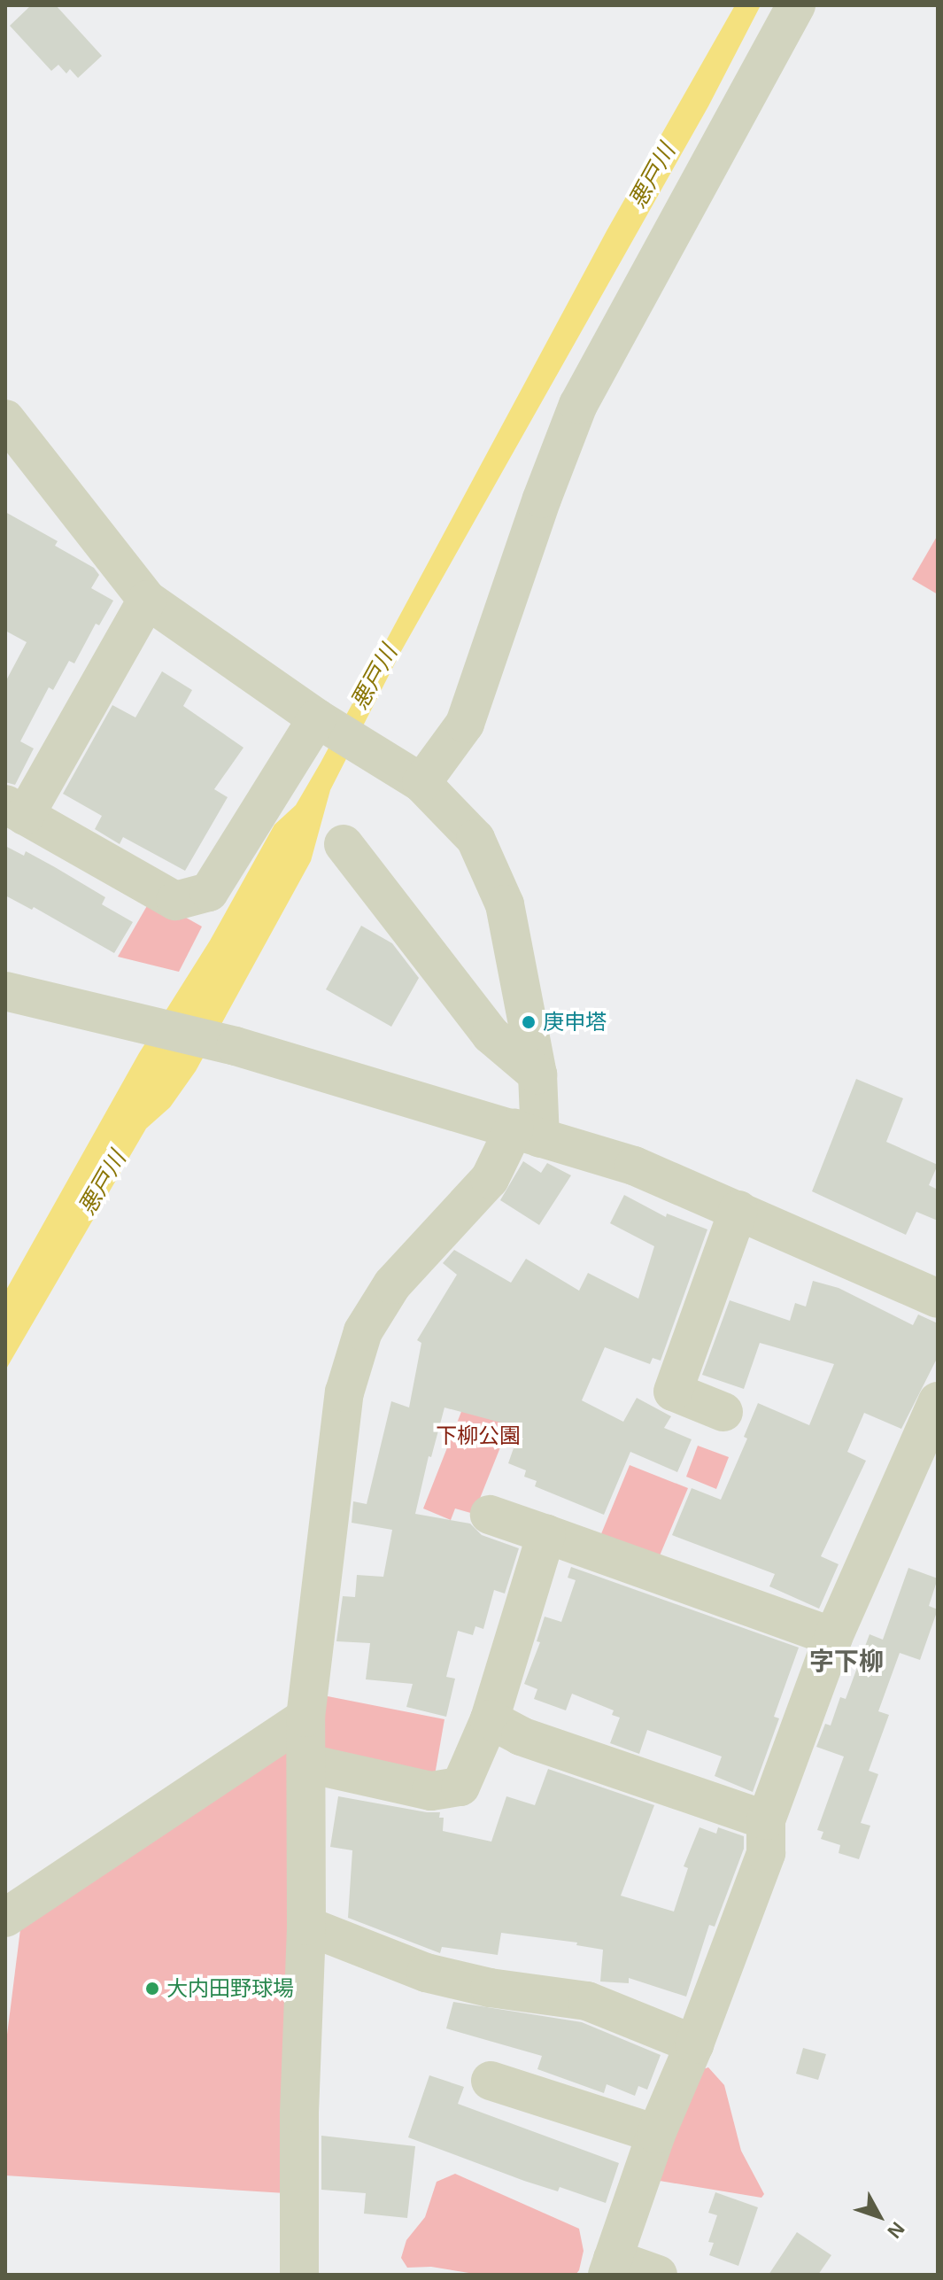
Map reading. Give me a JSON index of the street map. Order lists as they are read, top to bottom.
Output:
{
  "districts": ["字下柳"],
  "water": ["悪戸川"],
  "parks": ["下柳公園"],
  "places": ["庚申塔", "大内田野球場"],
  "north": "bottom right"
}
